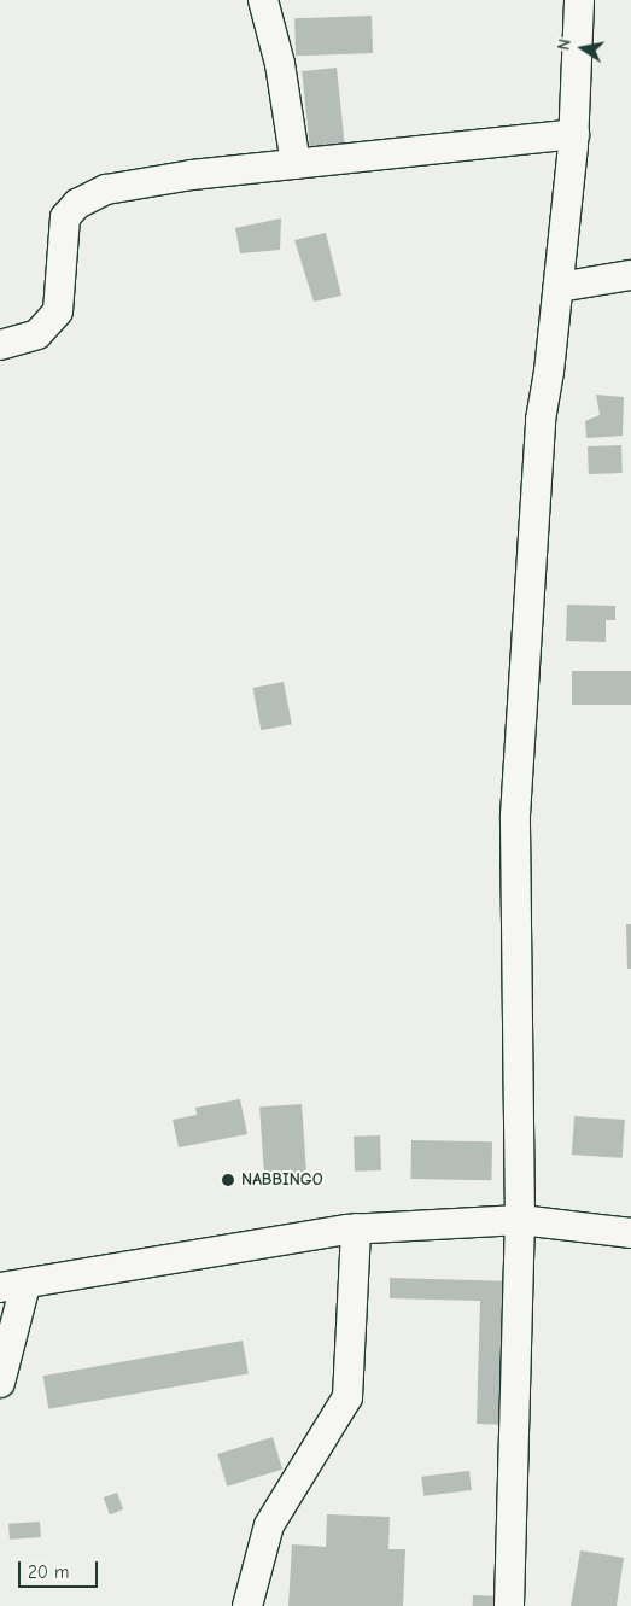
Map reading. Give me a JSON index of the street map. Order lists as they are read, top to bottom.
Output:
{
  "places": ["NABBINGO"],
  "scale_bar": "20 m",
  "north": "left"
}
